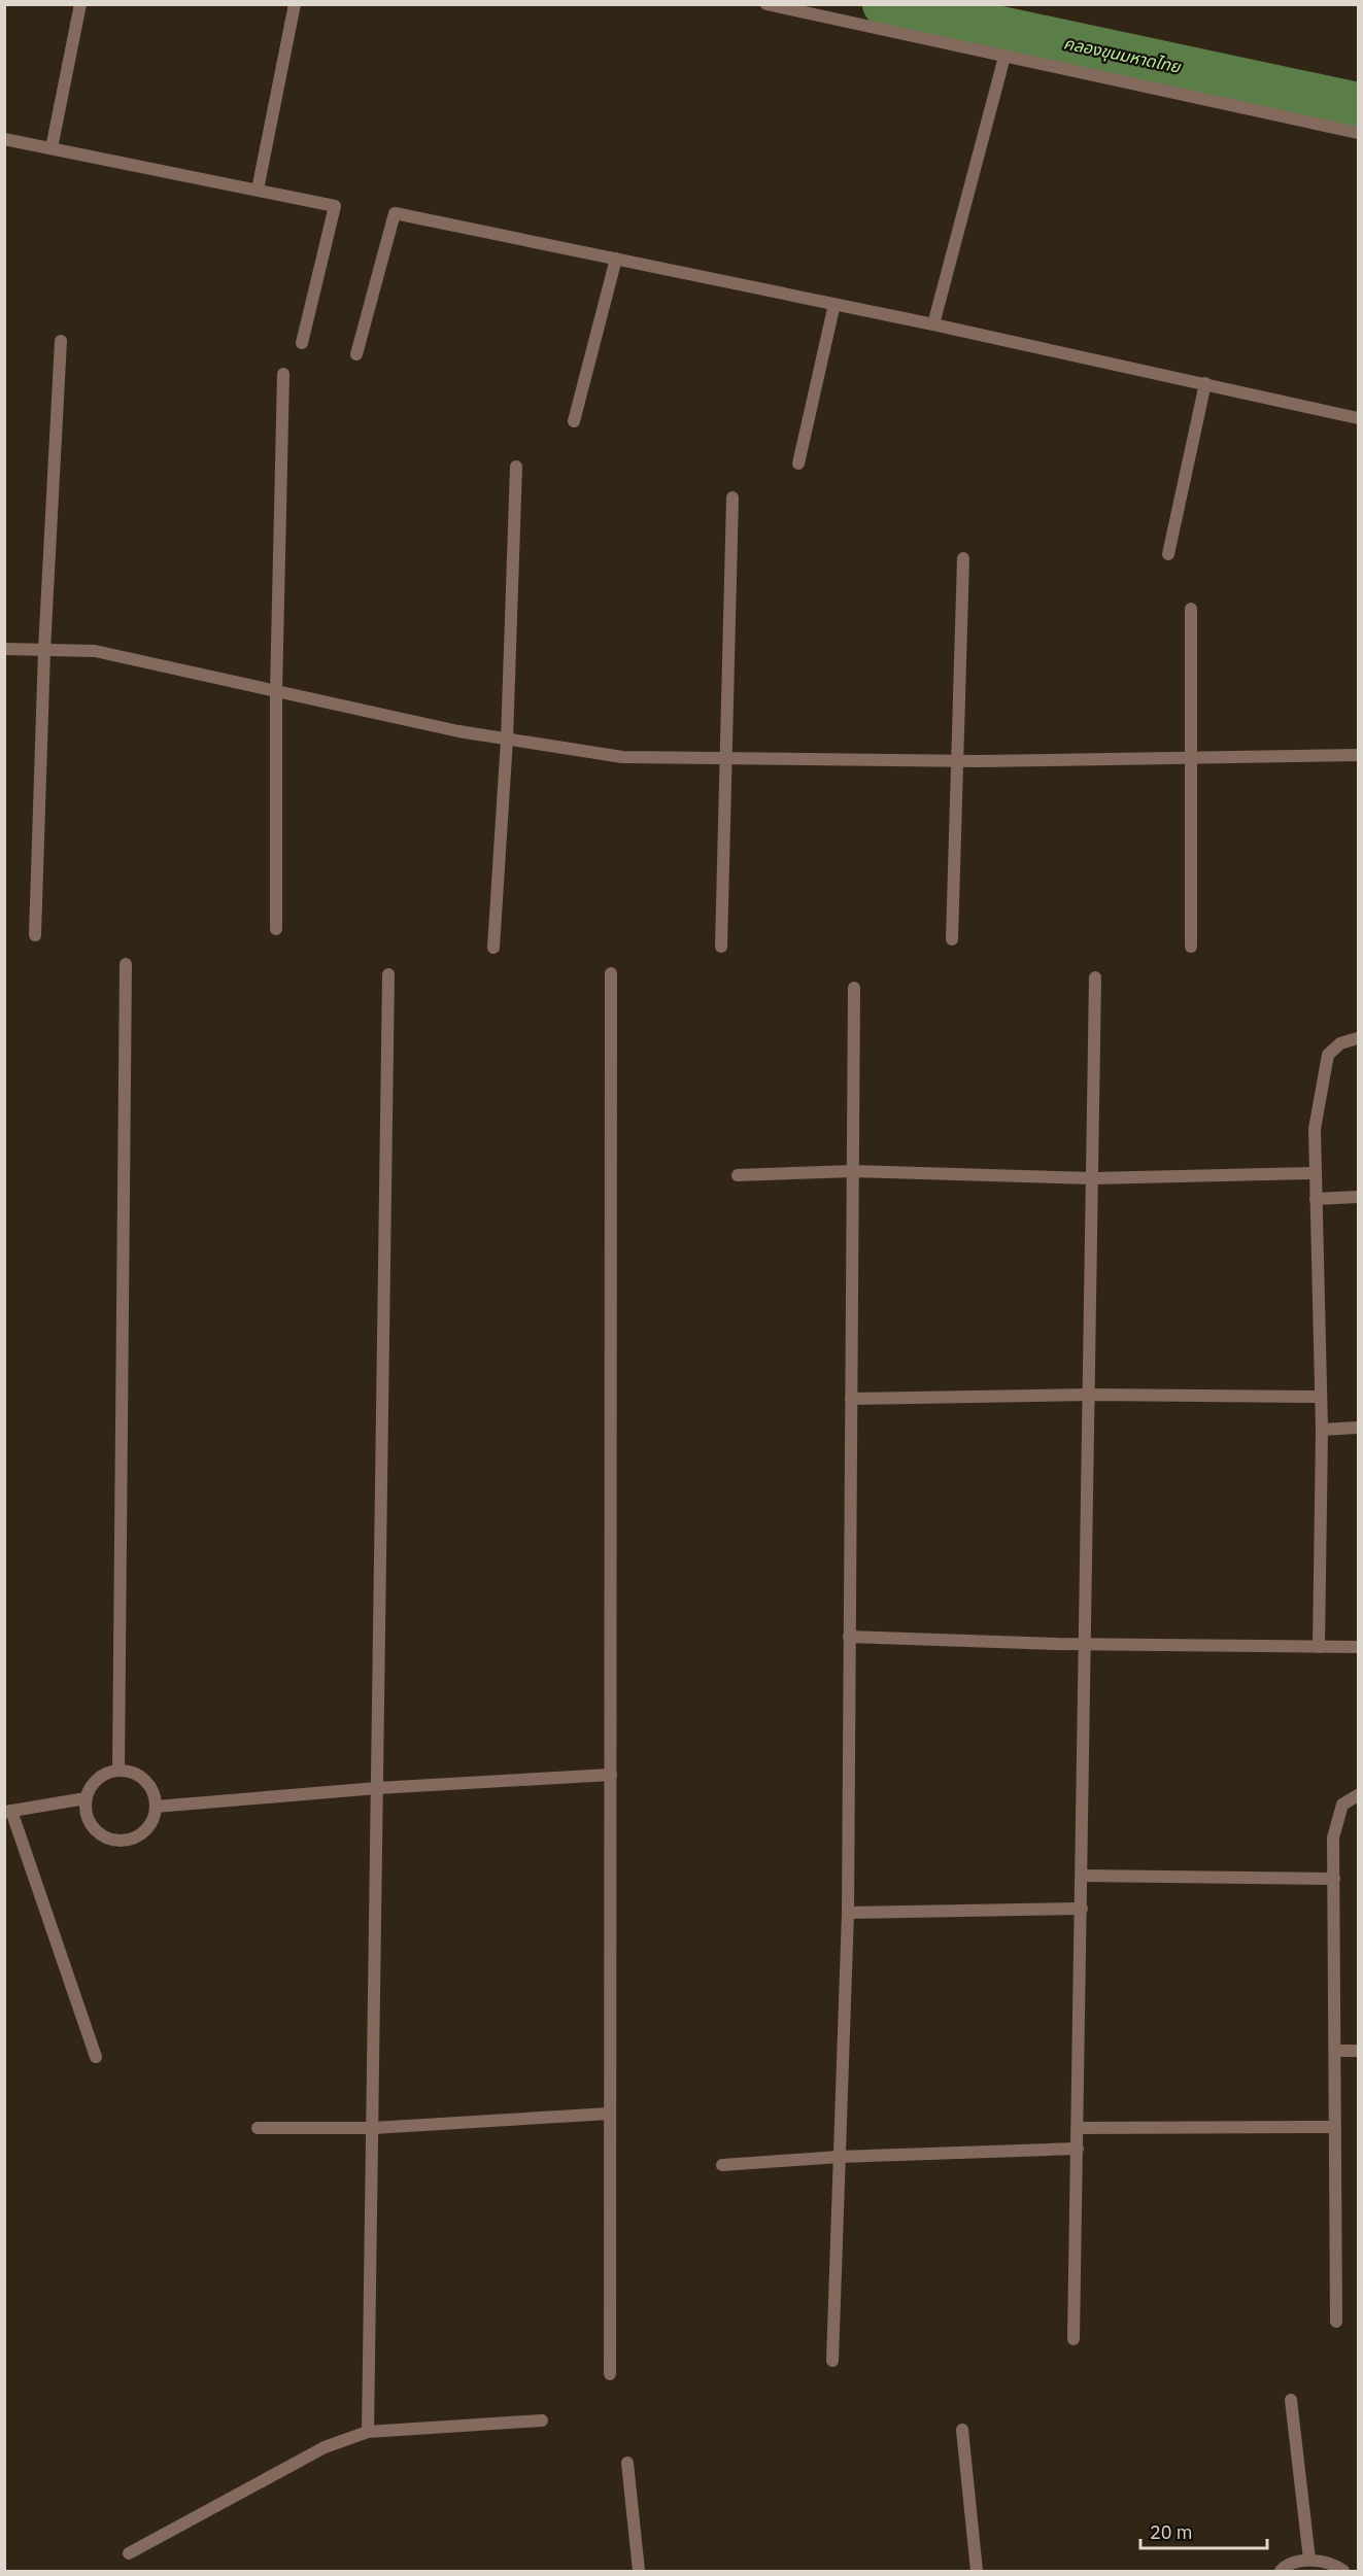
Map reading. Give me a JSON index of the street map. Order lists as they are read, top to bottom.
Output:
{
  "water": ["คลองขุนมหาดไทย"],
  "scale_bar": "20 m"
}
